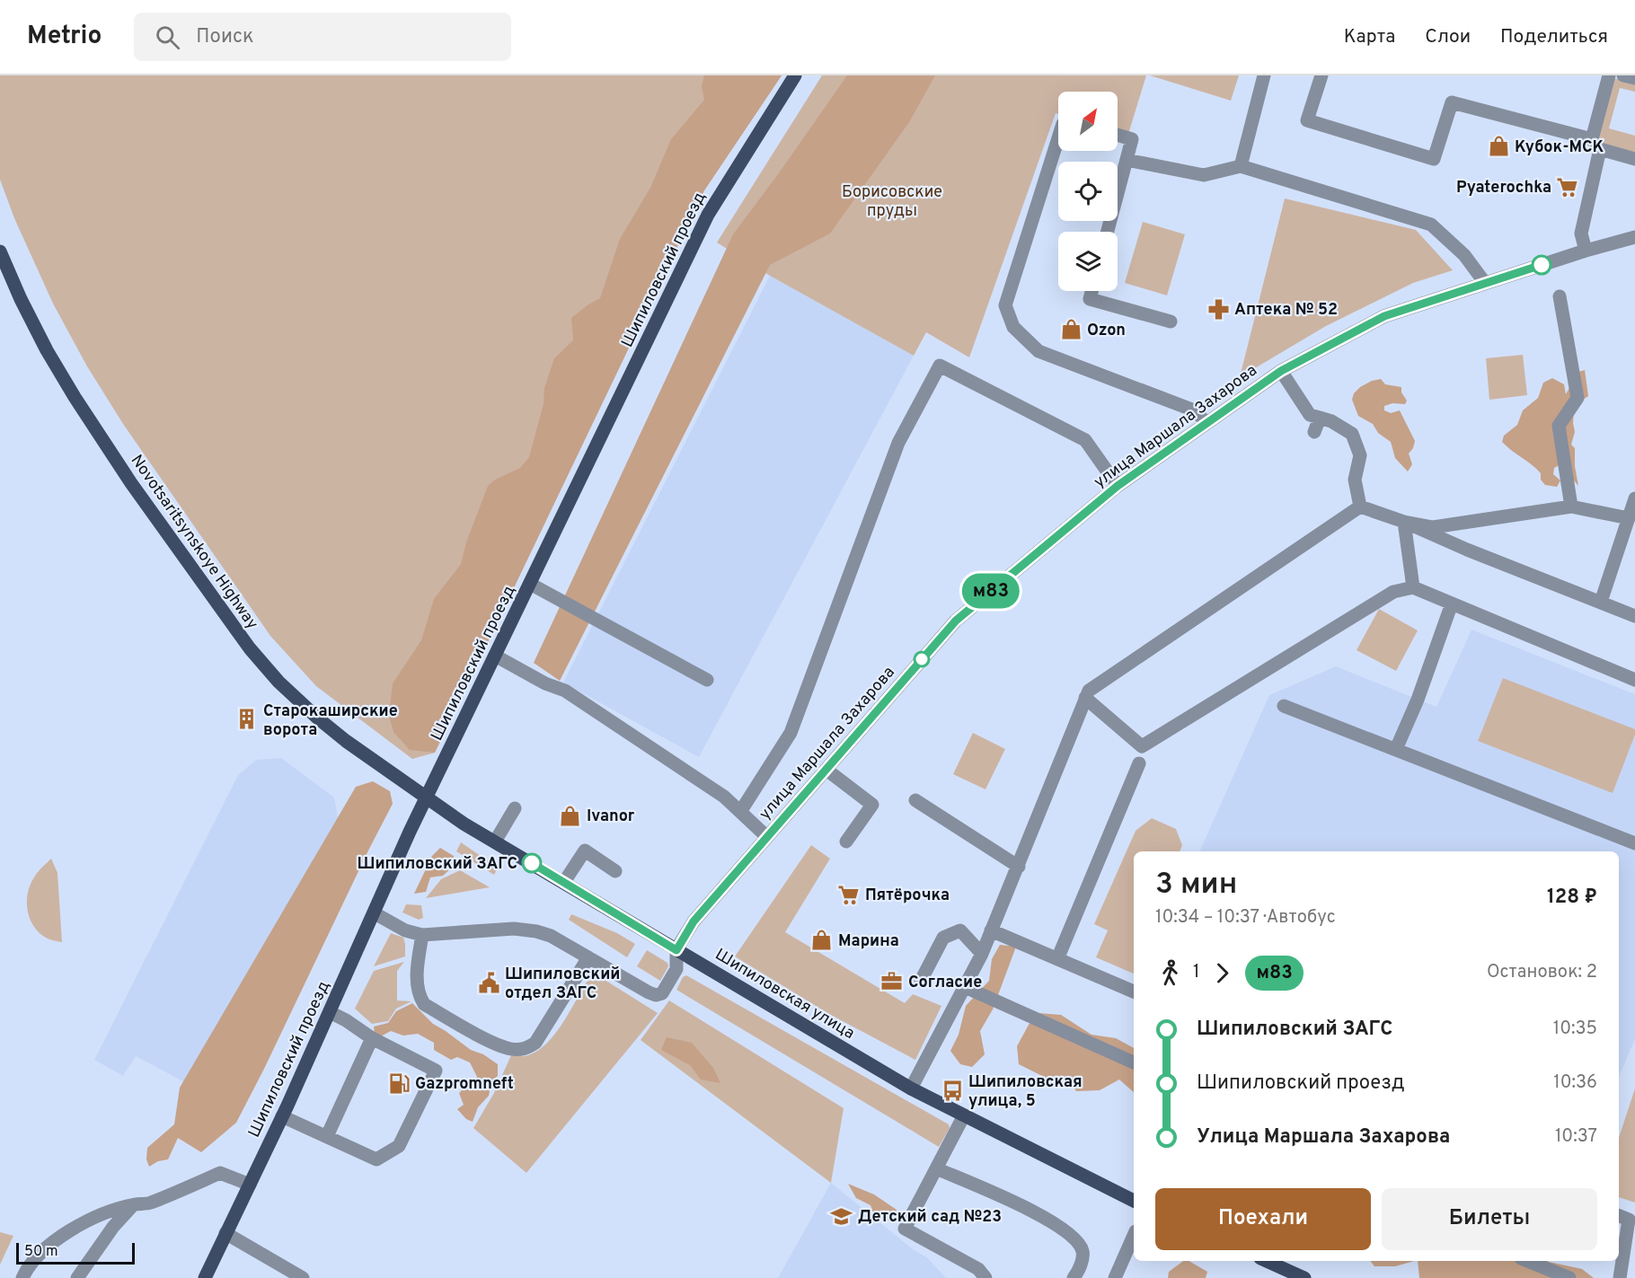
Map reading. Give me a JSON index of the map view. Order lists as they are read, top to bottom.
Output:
{
  "streets": {
    "main road": ["Шипиловский проезд", "Novotsaritsynskoye Highway", "Шипиловская улица"],
    "street": ["улица Маршала Захарова"]
  },
  "crossings": [
    ["Шипиловский проезд", "Novotsaritsynskoye Highway"],
    ["Шипиловский проезд", "Шипиловская улица"],
    ["улица Маршала Захарова", "Шипиловская улица"],
    ["Novotsaritsynskoye Highway", "Шипиловская улица"]
  ],
  "parks": ["Борисовские пруды"],
  "places": {
    "shop": [
      "Кубок-МСК",
      "Ozon",
      "Ivanor",
      "Марина"
    ],
    "supermarket": ["Pyaterochka", "Пятёрочка"],
    "pharmacy": ["Аптека № 52"],
    "building": ["Старокаширские ворота"],
    "other": ["Шипиловский ЗАГС"],
    "office": ["Согласие"],
    "public building": ["Шипиловский отдел ЗАГС"],
    "fuel station": ["Gazpromneft"],
    "bus stop": ["Шипиловская улица, 5"],
    "school or university": ["Детский сад №23"]
  },
  "lines": ["bus line м83"],
  "scale_bar": "50 m",
  "north": "top right",
  "page": {
    "header": "Metrio",
    "search": "Поиск",
    "nav": ["Карта", "Слои", "Поделиться"],
    "on_map": "м83",
    "heading": ["3 мин", "10:34 – 10:37 · Автобус", "128 ₽"],
    "legs": ["1", "м83", "Остановок: 2"],
    "list": [
      {
        "name": "Шипиловский ЗАГС",
        "value": "10:35"
      },
      {
        "name": "Шипиловский проезд",
        "value": "10:36"
      },
      {
        "name": "Улица Маршала Захарова",
        "value": "10:37"
      }
    ],
    "buttons": ["Поехали", "Билеты"],
    "scale": "50 m"
  }
}
